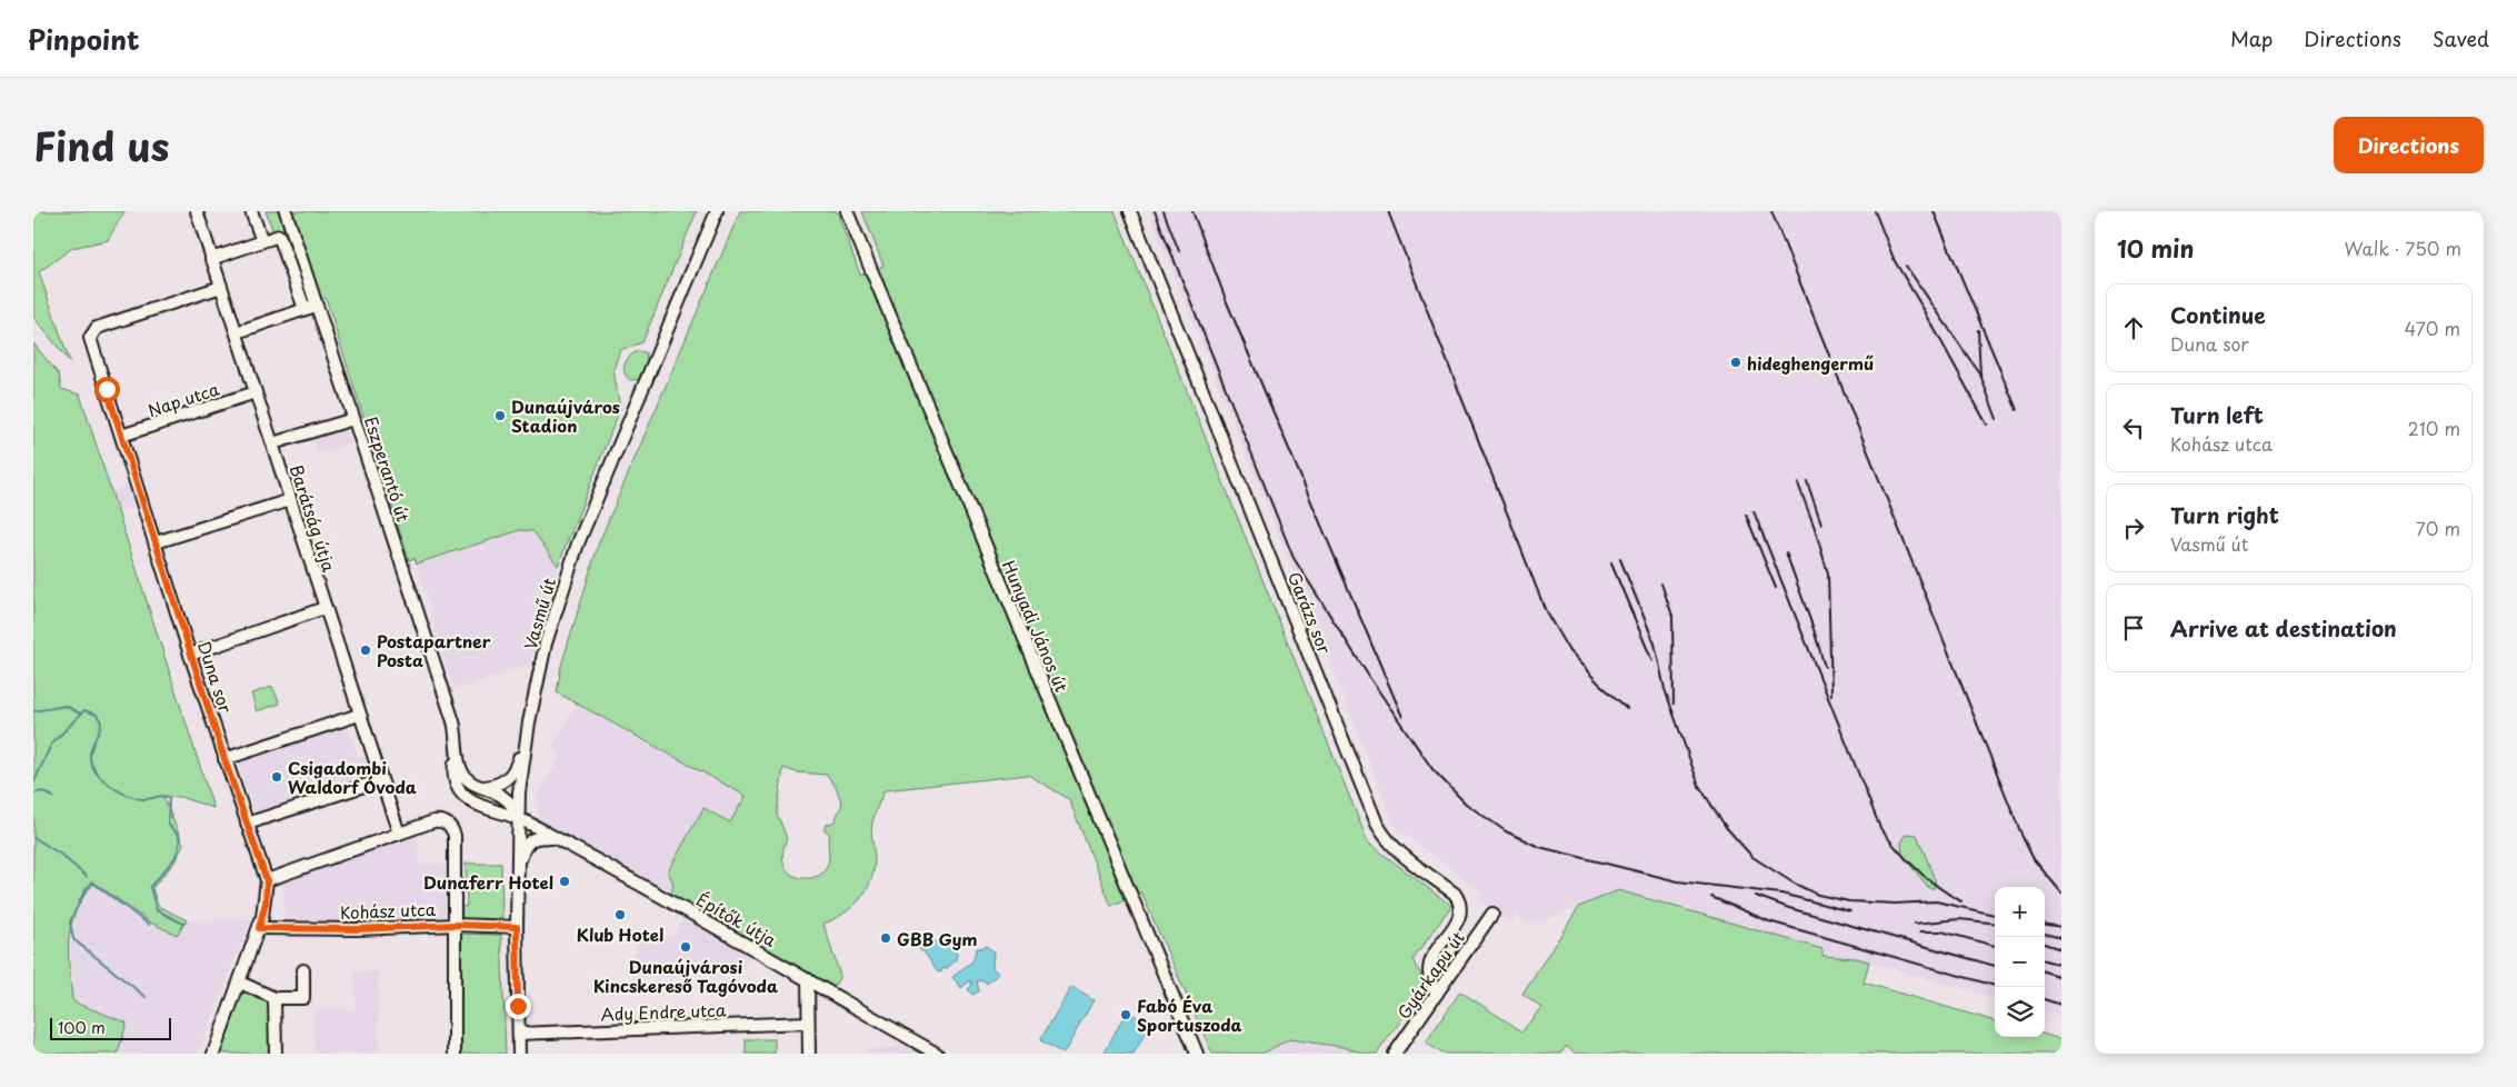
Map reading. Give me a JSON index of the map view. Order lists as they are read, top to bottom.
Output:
{
  "streets": {
    "street": [
      "Nap utca",
      "Eszperantó út",
      "Barátság útja",
      "Garázs sor",
      "Vasmű út",
      "Hunyadi János út",
      "Duna sor",
      "Kohász utca",
      "Építők útja",
      "Gyárkapu út",
      "Ady Endre utca"
    ]
  },
  "crossings": [
    ["Nap utca", "Barátság útja"],
    ["Nap utca", "Duna sor"],
    ["Eszperantó út", "Vasmű út"],
    ["Eszperantó út", "Építők útja"],
    ["Barátság útja", "Duna sor"],
    ["Garázs sor", "Gyárkapu út"],
    ["Vasmű út", "Kohász utca"],
    ["Vasmű út", "Építők útja"],
    ["Vasmű út", "Ady Endre utca"],
    ["Duna sor", "Kohász utca"]
  ],
  "places": [
    "hideghengermű",
    "Dunaújváros Stadion",
    "Postapartner Posta",
    "Csigadombi Waldorf Óvoda",
    "Dunaferr Hotel",
    "Klub Hotel",
    "GBB Gym",
    "Dunaújvárosi Kincskereső Tagóvoda",
    "Fabó Éva Sportuszoda"
  ],
  "scale_bar": "100 m",
  "page": {
    "header": "Pinpoint",
    "nav": ["Map", "Directions", "Saved"],
    "title": "Find us",
    "buttons": "Directions",
    "heading": ["10 min", "Walk · 750 m"],
    "list": [
      ["Continue", "Duna sor", "470 m"],
      ["Turn left", "Kohász utca", "210 m"],
      ["Turn right", "Vasmű út", "70 m"],
      "Arrive at destination"
    ],
    "map_buttons": ["+", "−"],
    "scale": "100 m"
  }
}
